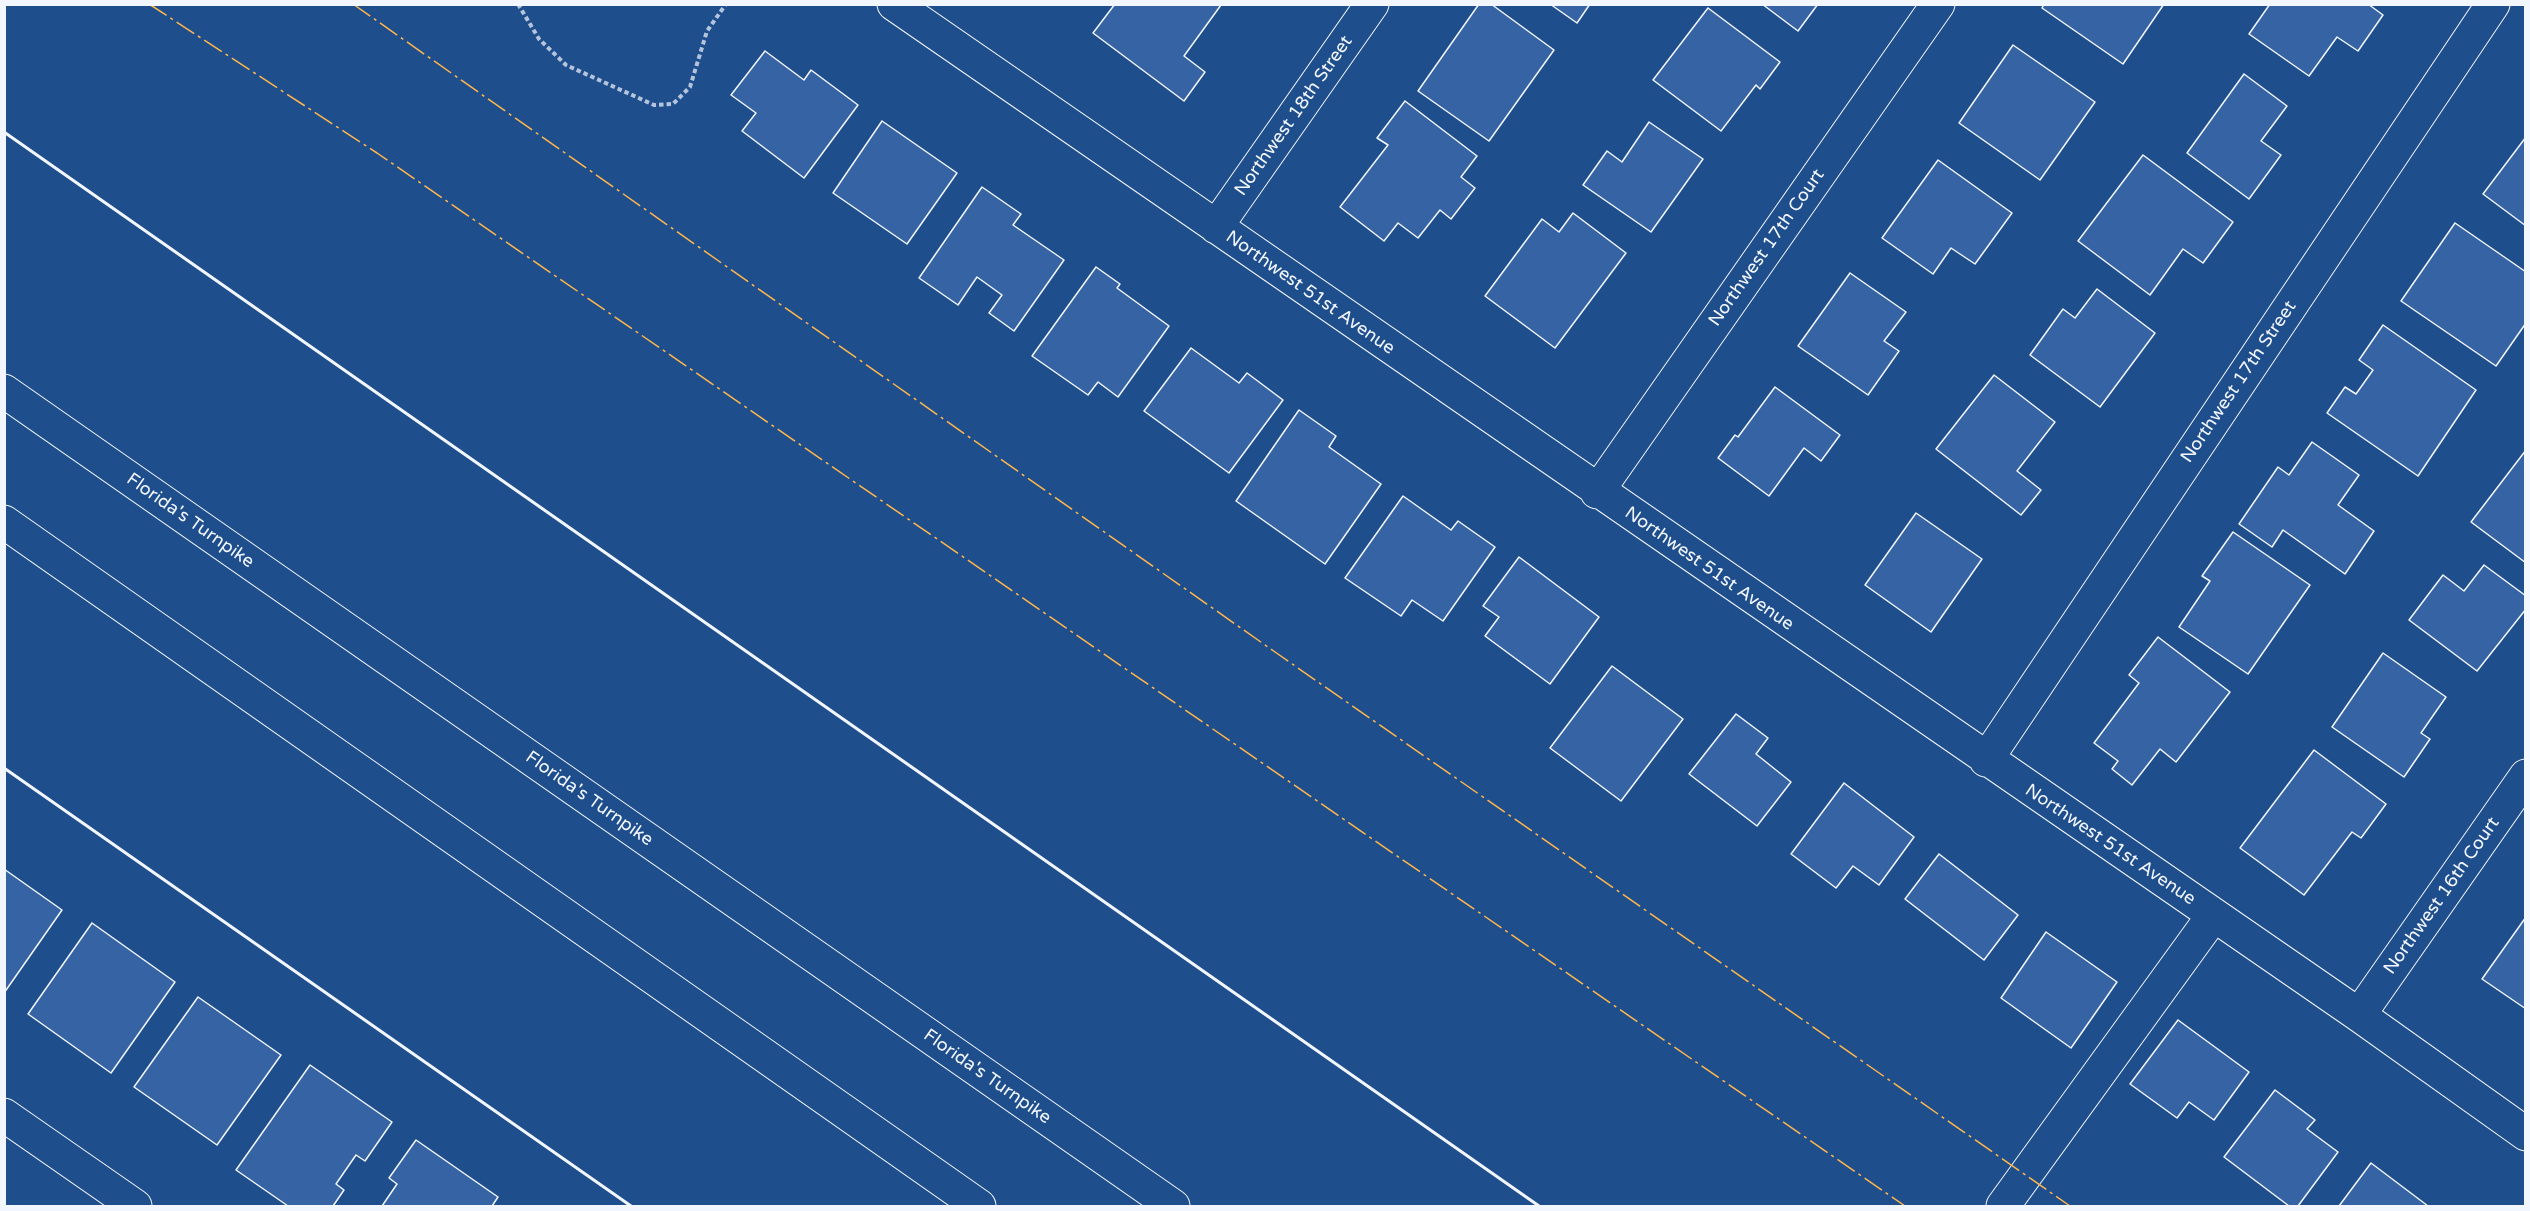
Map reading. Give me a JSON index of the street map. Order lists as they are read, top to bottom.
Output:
{
  "streets": {
    "main road": [
      "Northwest 18th Street",
      "Northwest 17th Court",
      "Northwest 51st Avenue",
      "Northwest 17th Street",
      "Florida's Turnpike",
      "Northwest 16th Court"
    ]
  },
  "crossings": [
    ["Northwest 18th Street", "Northwest 51st Avenue"],
    ["Northwest 17th Court", "Northwest 51st Avenue"],
    ["Northwest 51st Avenue", "Northwest 17th Street"],
    ["Northwest 51st Avenue", "Northwest 16th Court"]
  ]
}
